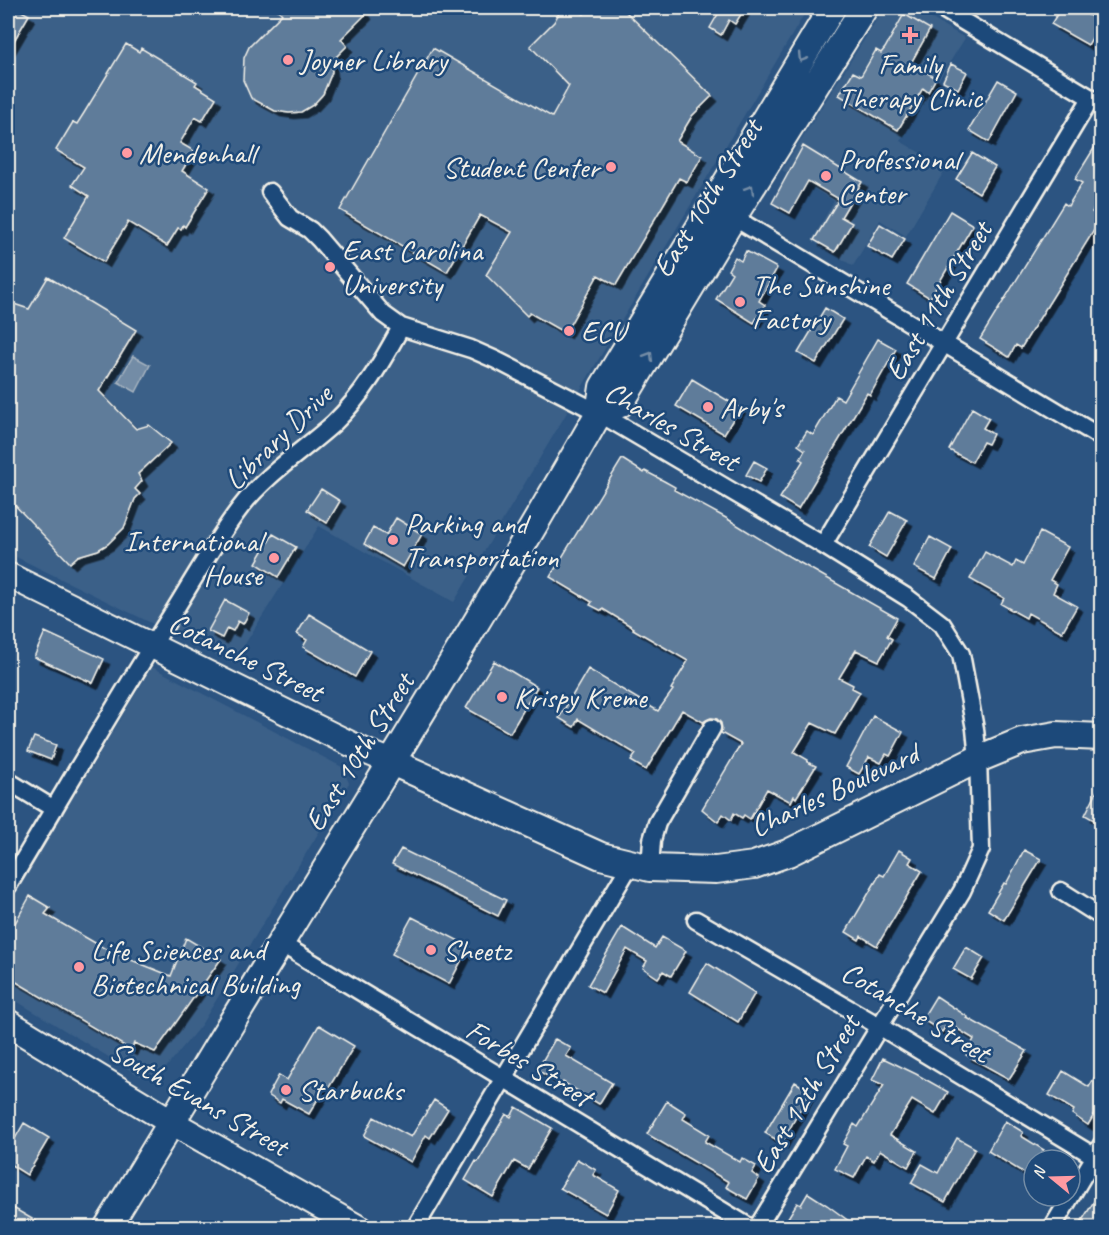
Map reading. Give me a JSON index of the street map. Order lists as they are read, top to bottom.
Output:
{
  "streets": {
    "main road": [
      "East 10th Street",
      "Cotanche Street",
      "Charles Boulevard",
      "South Evans Street"
    ],
    "street": [
      "East 11th Street",
      "Charles Street",
      "Library Drive",
      "Forbes Street",
      "East 12th Street"
    ]
  },
  "crossings": [
    ["East 10th Street", "Charles Street"],
    ["East 10th Street", "Cotanche Street"],
    ["East 10th Street", "Charles Boulevard"],
    ["East 10th Street", "Forbes Street"],
    ["East 10th Street", "South Evans Street"],
    ["East 11th Street", "Charles Street"],
    ["Charles Street", "Library Drive"],
    ["Charles Street", "Charles Boulevard"],
    ["Charles Street", "East 12th Street"],
    ["Library Drive", "Cotanche Street"],
    ["Cotanche Street", "Charles Boulevard"],
    ["Cotanche Street", "East 12th Street"],
    ["Charles Boulevard", "East 12th Street"]
  ],
  "places": {
    "health": ["Family Therapy Clinic"],
    "other": [
      "Joyner Library",
      "Mendenhall",
      "Student Center",
      "Professional Center",
      "East Carolina University",
      "The Sunshine Factory",
      "ECU",
      "Arby's",
      "Parking and Transportation",
      "International House",
      "Krispy Kreme",
      "Sheetz",
      "Life Sciences and Biotechnical Building",
      "Starbucks"
    ]
  },
  "north": "left"
}
